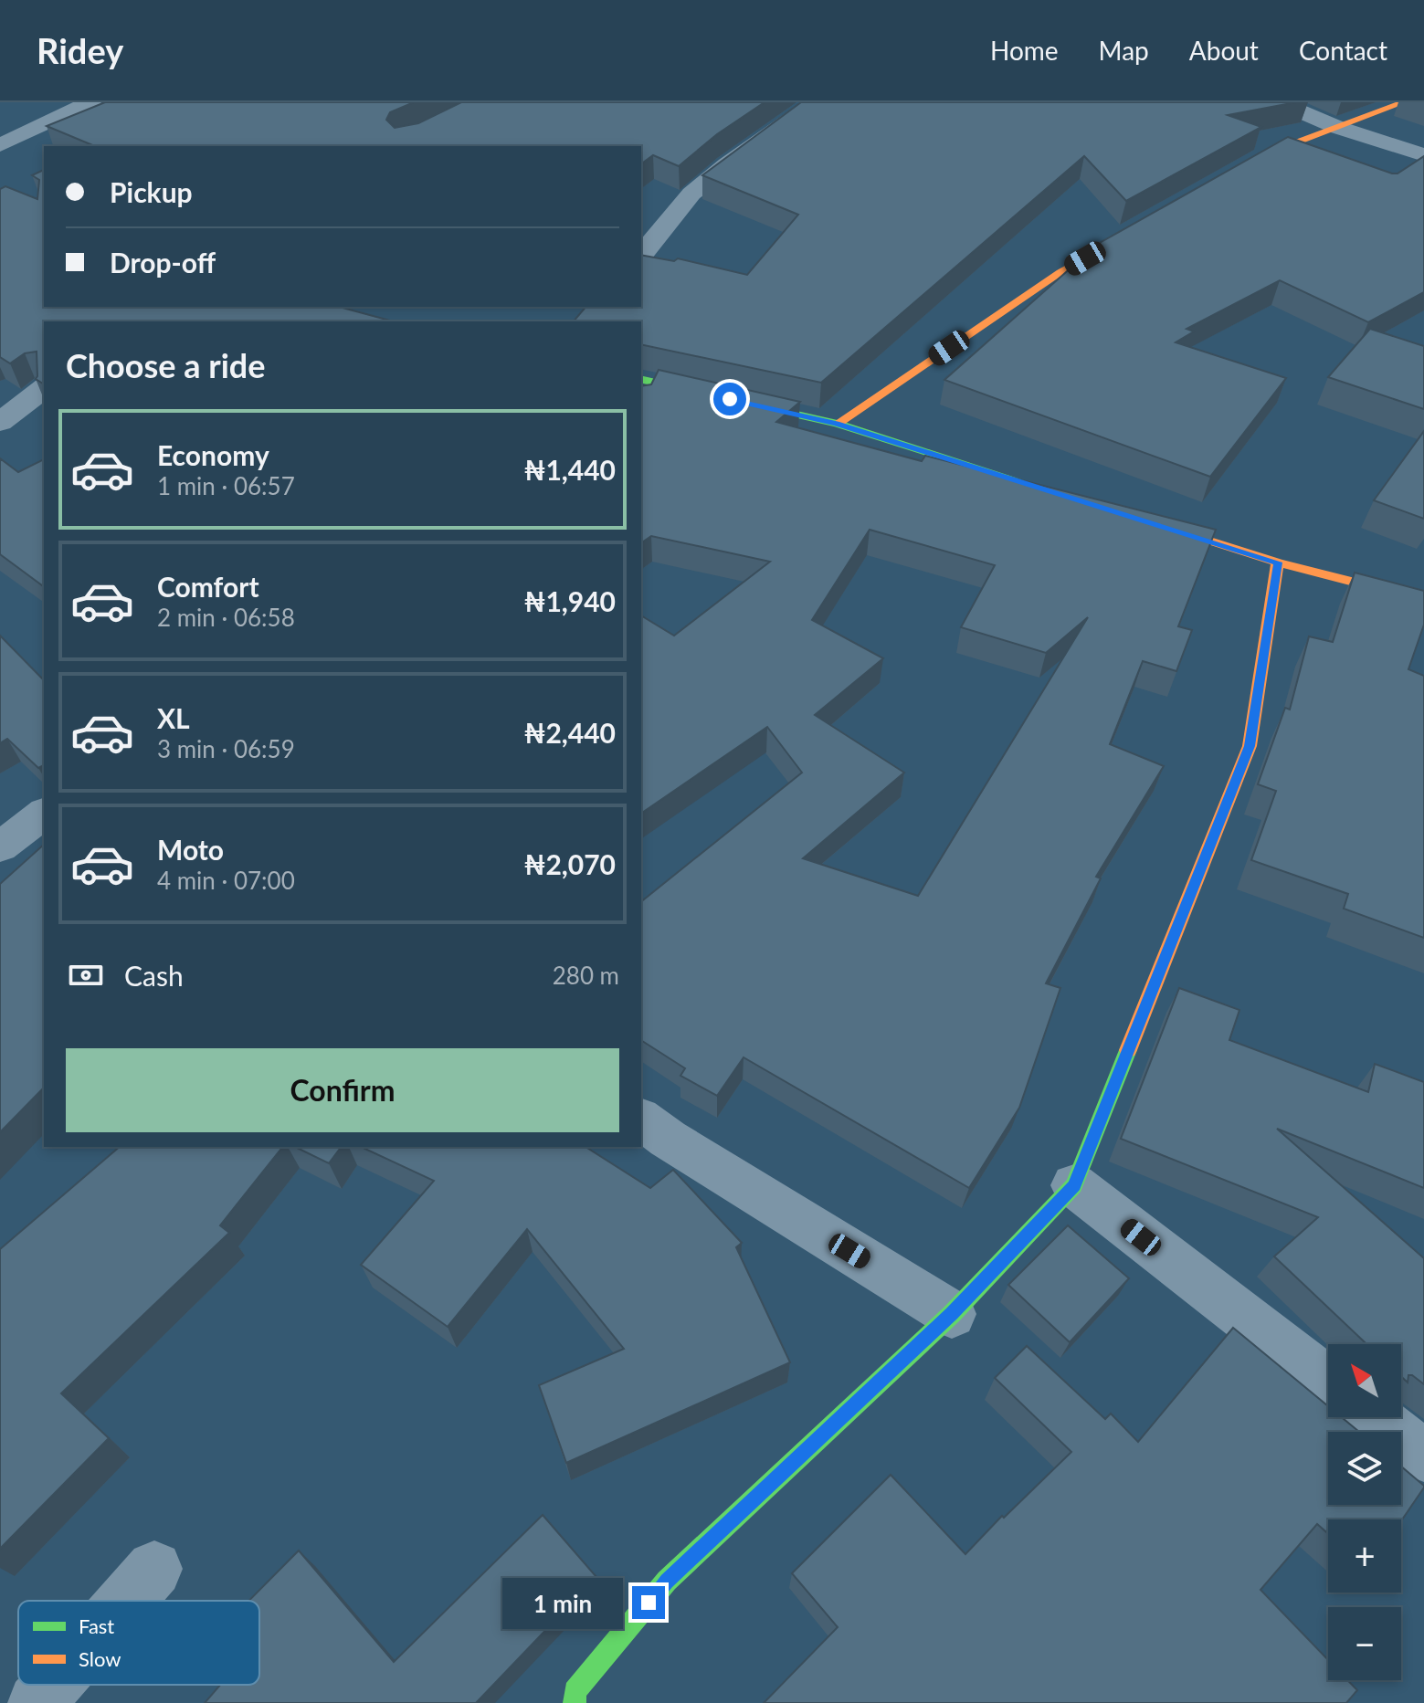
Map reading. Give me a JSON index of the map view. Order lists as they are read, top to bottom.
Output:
{
  "legend": ["Fast", "Slow"],
  "north": "top left",
  "page": {
    "header": "Ridey",
    "nav": [
      "Home",
      "Map",
      "About",
      "Contact"
    ],
    "banner": ["Pickup", "Drop-off"],
    "heading": "Choose a ride",
    "list": [
      {
        "name": "Economy",
        "note": "1 min · 06:57",
        "value": "₦1,440"
      },
      {
        "name": "Comfort",
        "note": "2 min · 06:58",
        "value": "₦1,940"
      },
      {
        "name": "XL",
        "note": "3 min · 06:59",
        "value": "₦2,440"
      },
      {
        "name": "Moto",
        "note": "4 min · 07:00",
        "value": "₦2,070"
      }
    ],
    "pay": ["Cash", "280 m"],
    "buttons": "Confirm",
    "map_buttons": ["+", "−"],
    "bubble": "1 min"
  }
}
